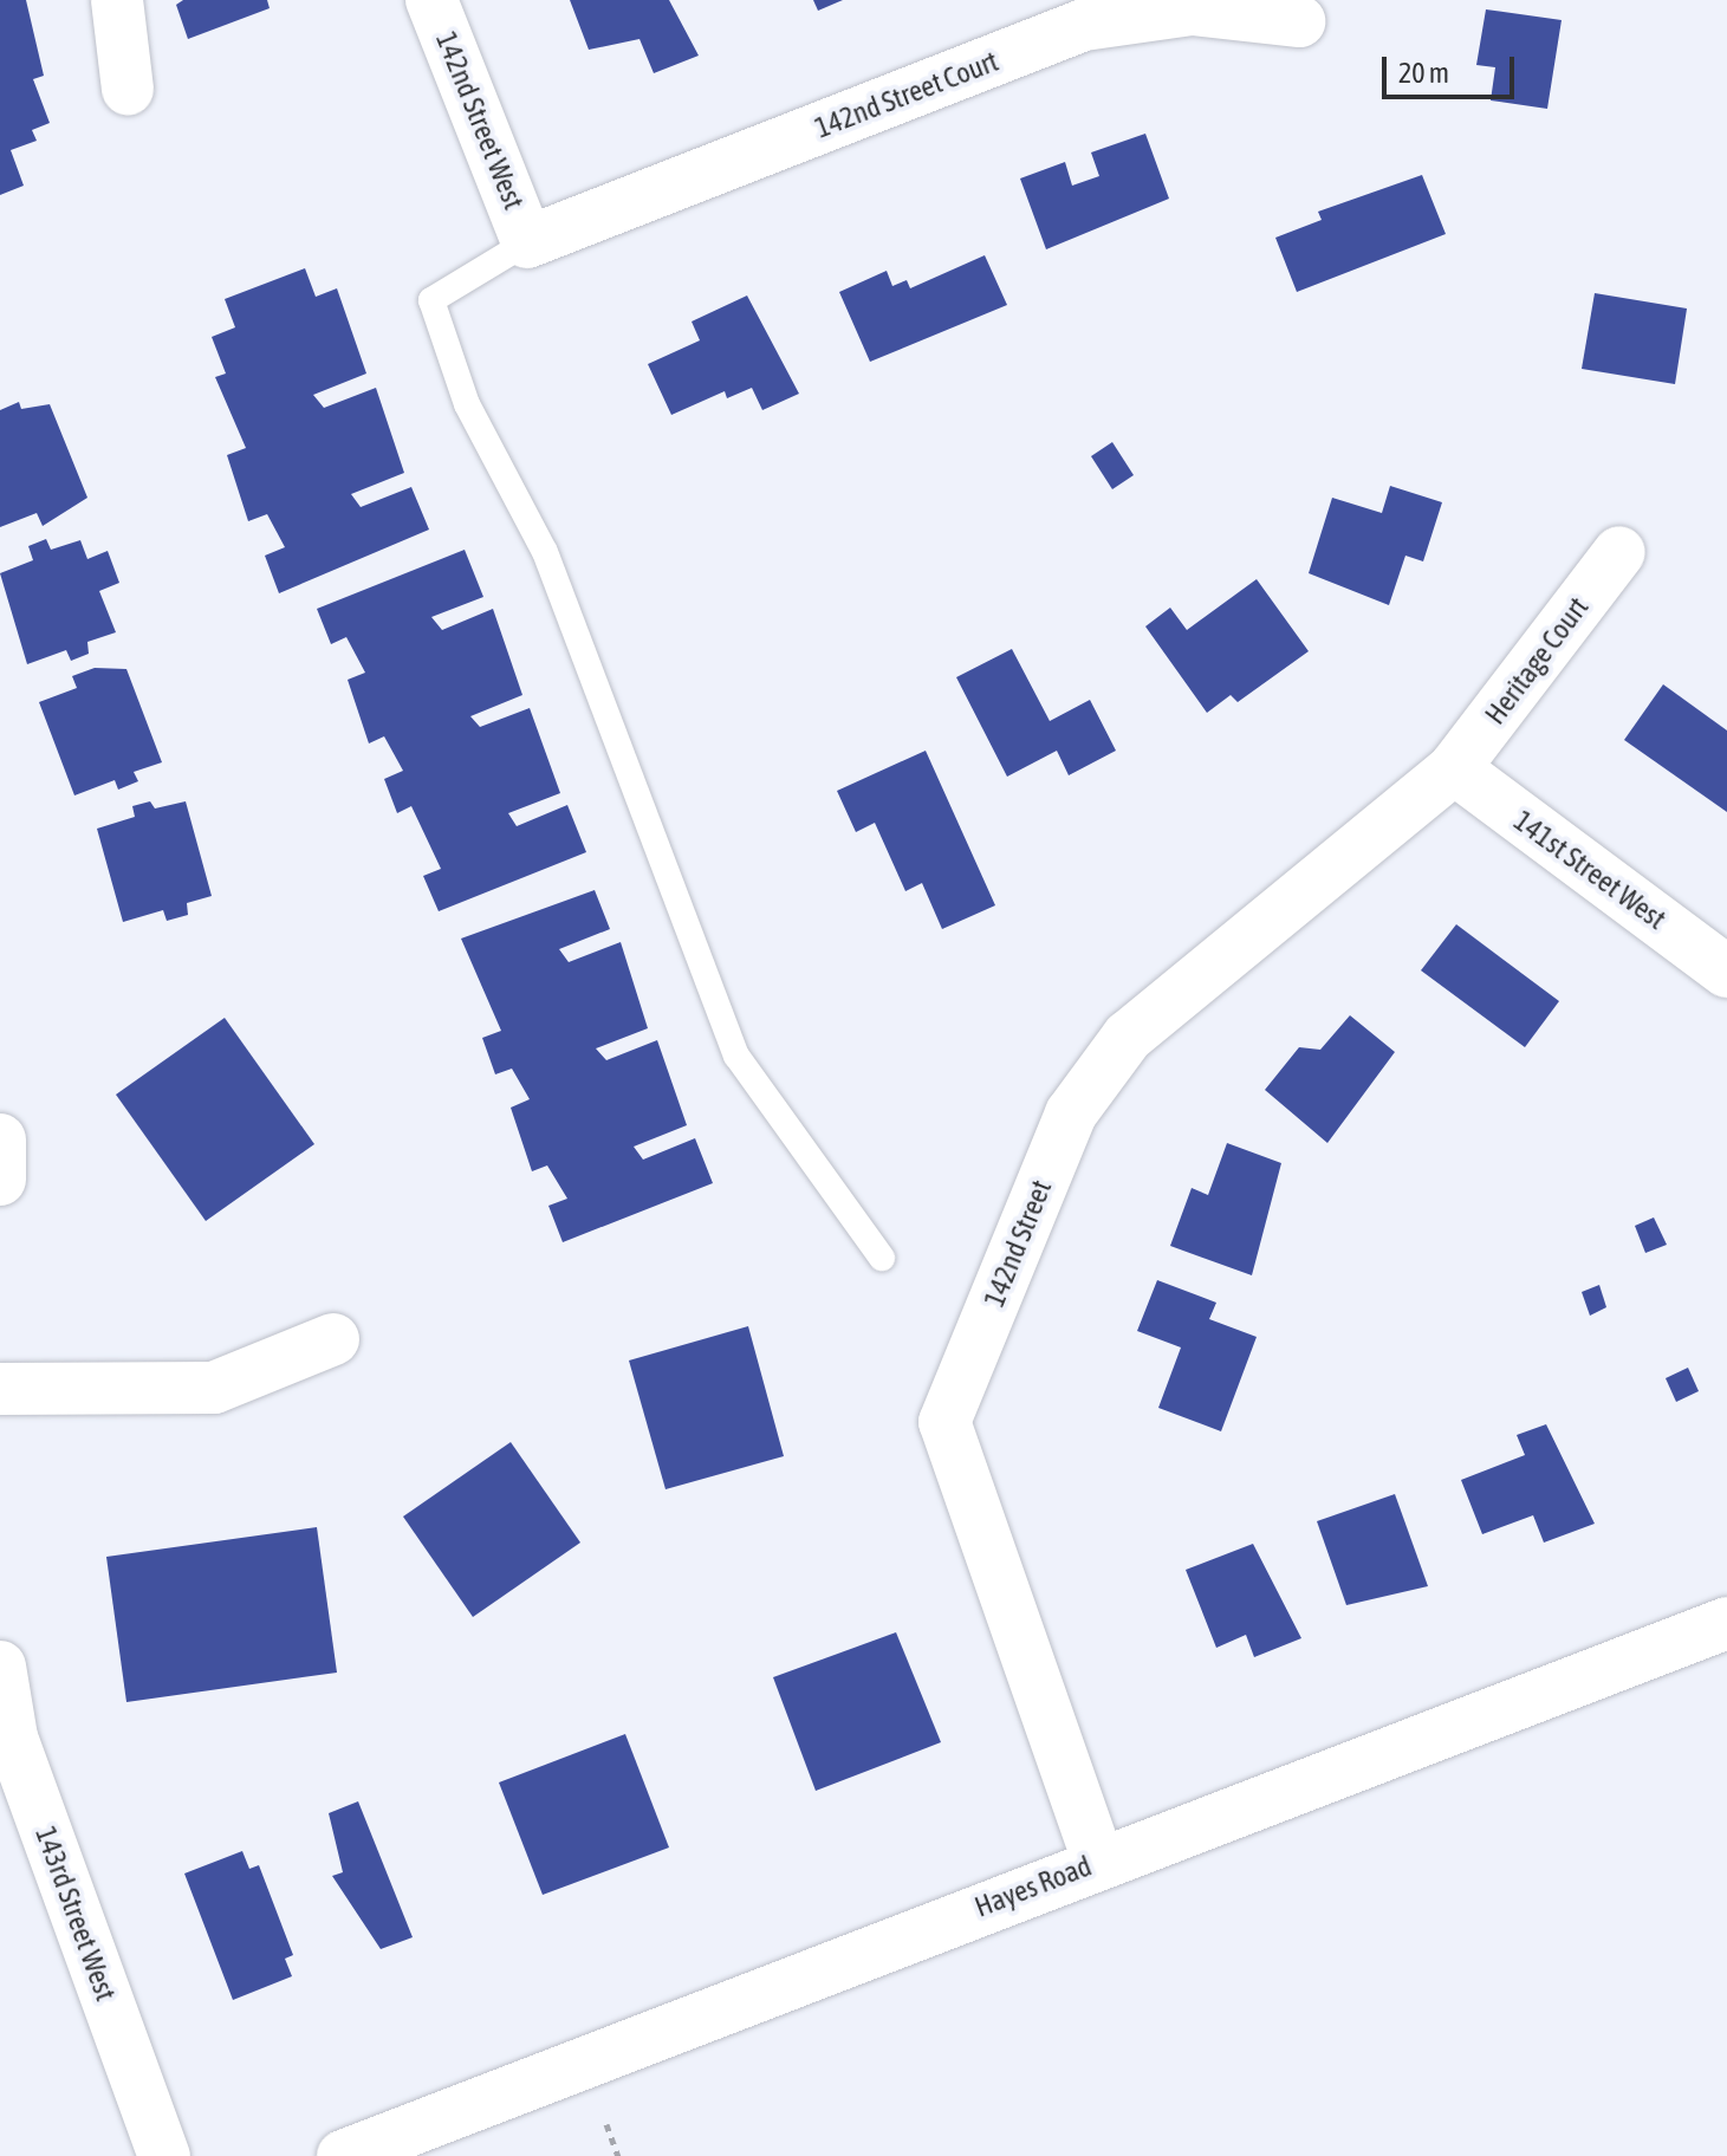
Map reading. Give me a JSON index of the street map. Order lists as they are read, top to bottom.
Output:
{
  "streets": {
    "street": [
      "142nd Street Court",
      "142nd Street West",
      "Heritage Court",
      "141st Street West",
      "142nd Street",
      "Hayes Road",
      "143rd Street West"
    ]
  },
  "crossings": [
    ["142nd Street Court", "142nd Street West"],
    ["Heritage Court", "141st Street West"],
    ["Heritage Court", "142nd Street"],
    ["141st Street West", "142nd Street"],
    ["142nd Street", "Hayes Road"]
  ],
  "scale_bar": "20 m"
}
